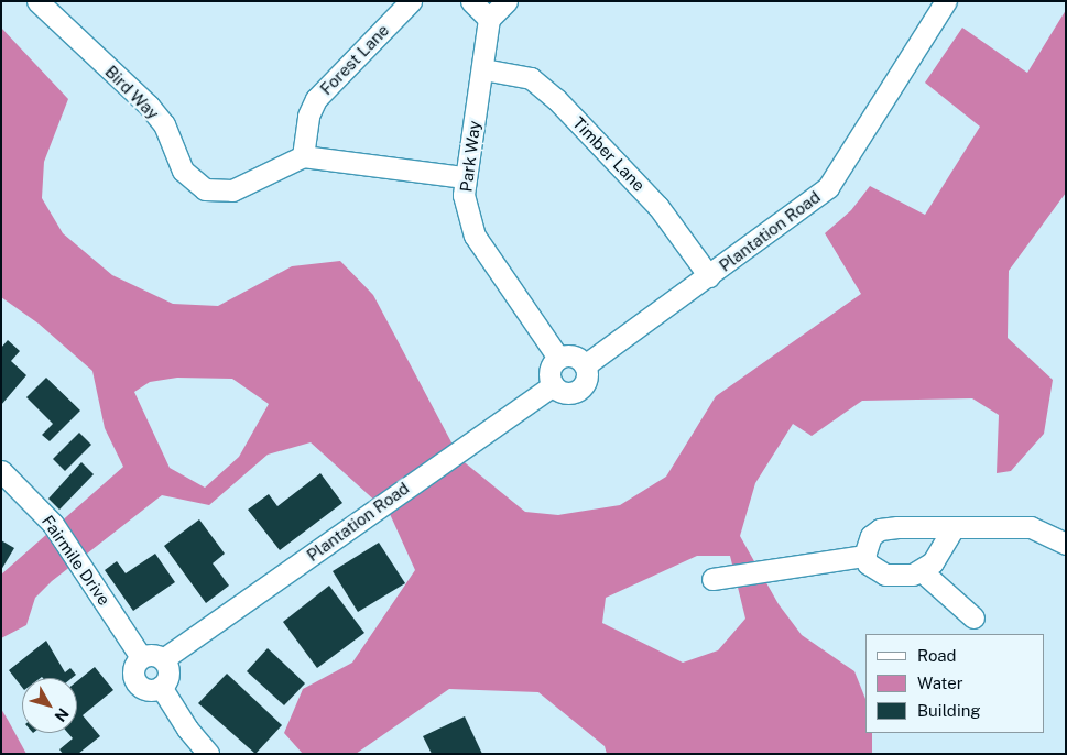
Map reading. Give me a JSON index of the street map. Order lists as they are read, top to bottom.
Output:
{
  "streets": {
    "street": [
      "Forest Lane",
      "Bird Way",
      "Timber Lane",
      "Park Way",
      "Plantation Road",
      "Fairmile Drive"
    ]
  },
  "crossings": [
    ["Forest Lane", "Bird Way"],
    ["Timber Lane", "Park Way"],
    ["Timber Lane", "Plantation Road"],
    ["Park Way", "Plantation Road"],
    ["Plantation Road", "Fairmile Drive"]
  ],
  "legend": ["Road", "Water", "Building"],
  "north": "bottom right"
}
